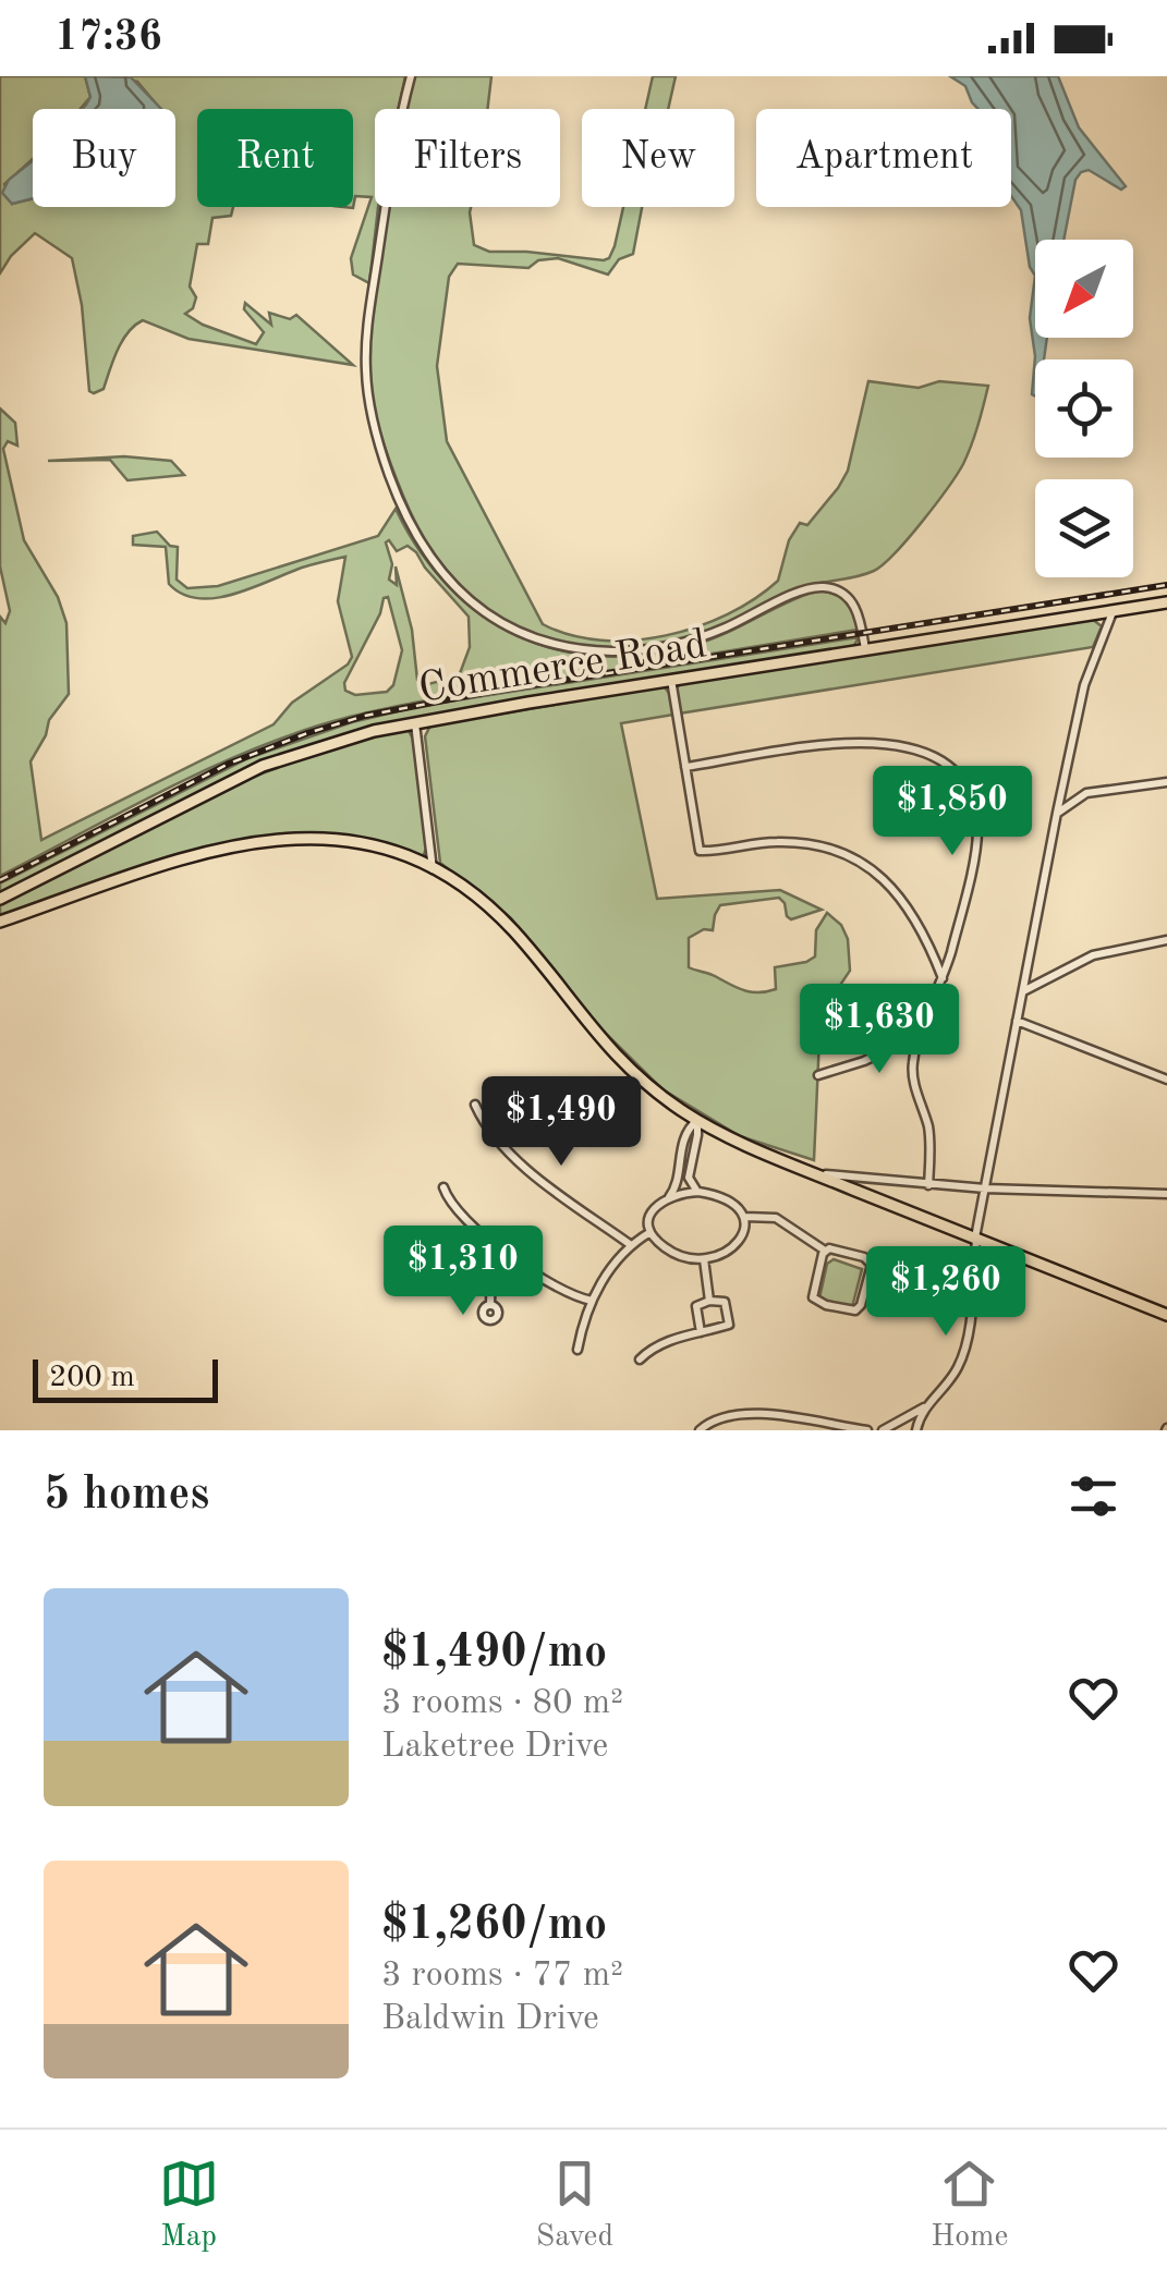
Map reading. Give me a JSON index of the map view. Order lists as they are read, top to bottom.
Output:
{
  "streets": {
    "main road": ["Commerce Road"]
  },
  "scale_bar": "200 m",
  "north": "bottom left",
  "page": {
    "status": "17:36",
    "chip": [
      "Buy",
      "Rent",
      "Filters",
      "New",
      "Apartment"
    ],
    "price": [
      "$1,850",
      "$1,630",
      "$1,490",
      "$1,310",
      "$1,260"
    ],
    "scale": "200 m",
    "heading": "5 homes",
    "list": [
      {
        "name": "$1,490/mo",
        "note": "3 rooms · 80 m² · Laketree Drive"
      },
      {
        "name": "$1,260/mo",
        "note": "3 rooms · 77 m² · Baldwin Drive"
      }
    ],
    "tabs": ["Map", "Saved", "Home"]
  }
}
